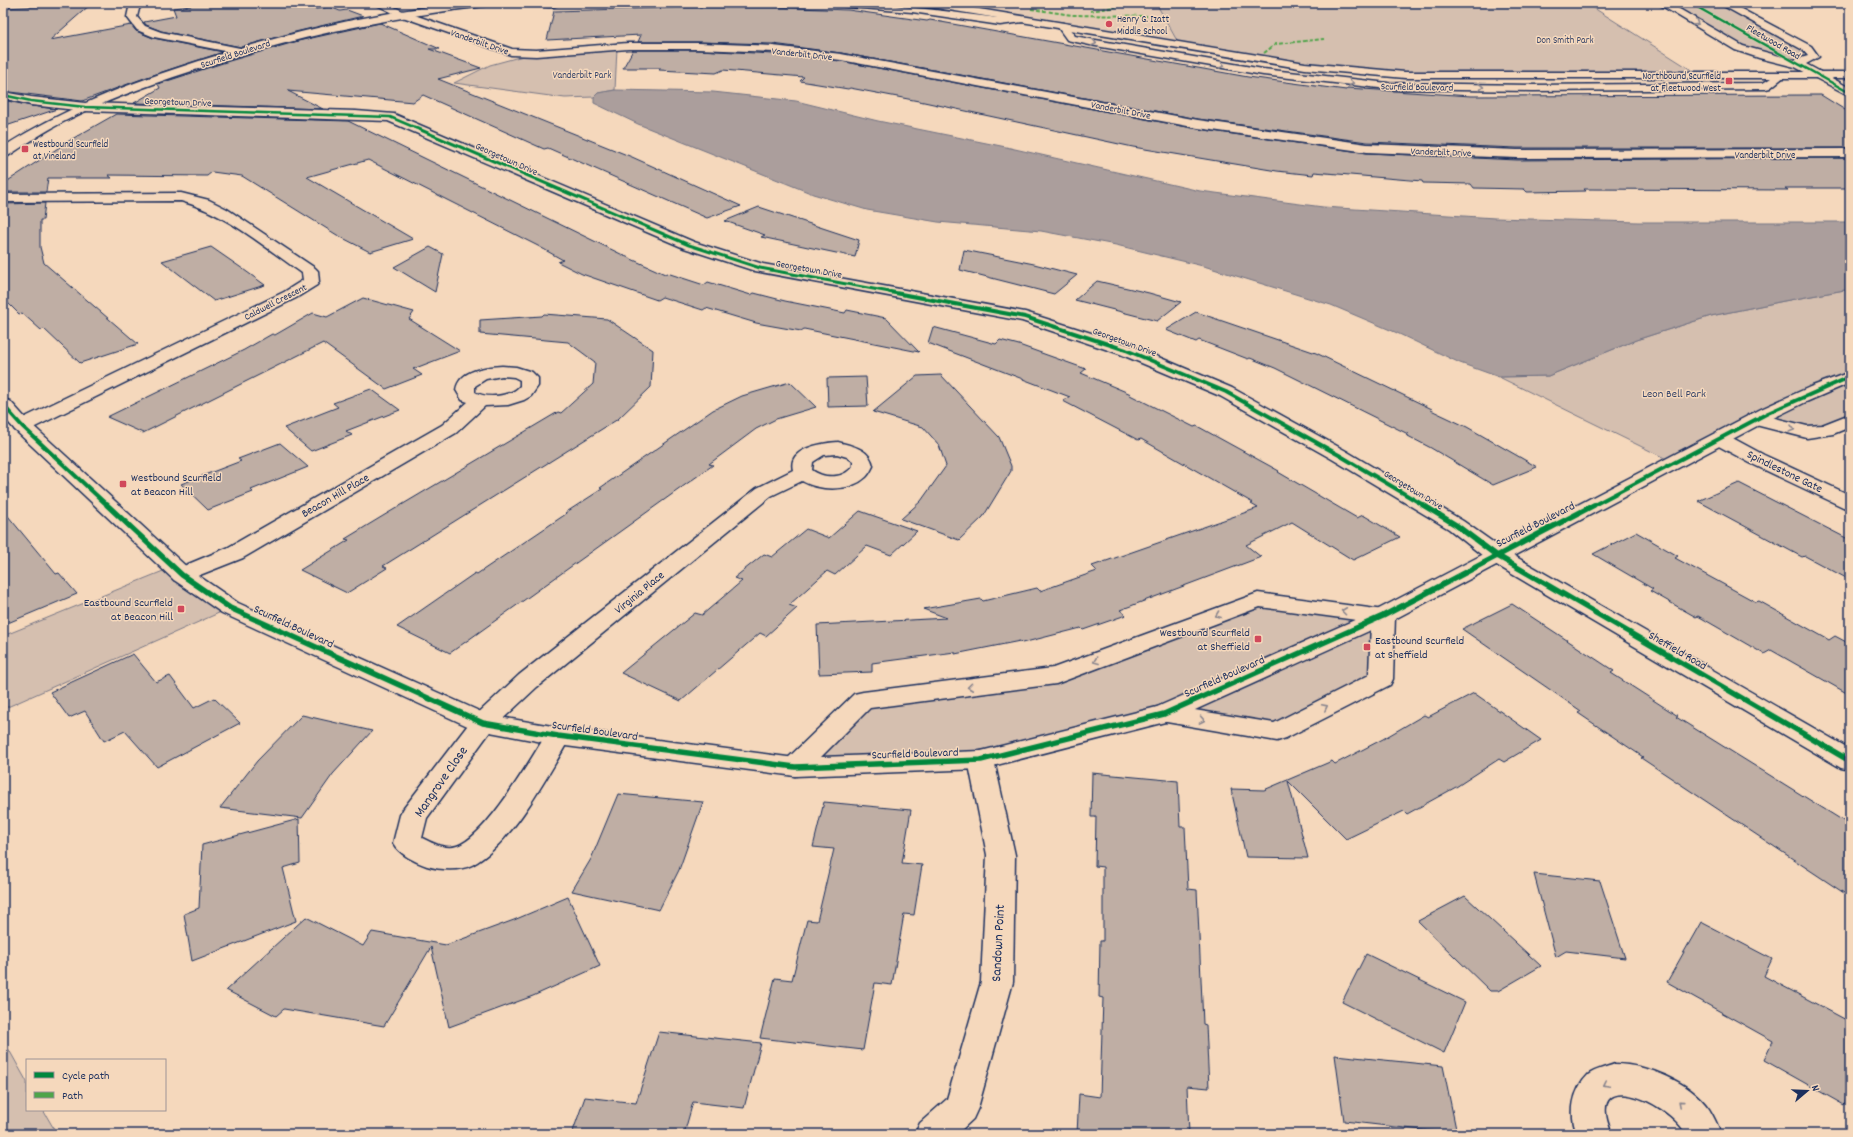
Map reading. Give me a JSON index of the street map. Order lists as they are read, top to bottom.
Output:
{
  "streets": {
    "street": [
      "Vanderbilt Drive",
      "Fleetwood Road",
      "Scurfield Boulevard",
      "Georgetown Drive",
      "Caldwell Crescent",
      "Spindlestone Gate",
      "Beacon Hill Place",
      "Virginia Place",
      "Sheffield Road",
      "Mangrove Close",
      "Sandown Point"
    ]
  },
  "crossings": [
    ["Vanderbilt Drive", "Scurfield Boulevard"],
    ["Fleetwood Road", "Scurfield Boulevard"],
    ["Scurfield Boulevard", "Georgetown Drive"],
    ["Scurfield Boulevard", "Caldwell Crescent"],
    ["Scurfield Boulevard", "Spindlestone Gate"],
    ["Scurfield Boulevard", "Beacon Hill Place"],
    ["Scurfield Boulevard", "Virginia Place"],
    ["Scurfield Boulevard", "Sheffield Road"],
    ["Scurfield Boulevard", "Mangrove Close"],
    ["Scurfield Boulevard", "Sandown Point"],
    ["Georgetown Drive", "Sheffield Road"],
    ["Virginia Place", "Mangrove Close"]
  ],
  "parks": ["Don Smith Park", "Vanderbilt Park", "Leon Bell Park"],
  "places": {
    "other": ["Henry G. Izatt Middle School"],
    "transit": [
      "Northbound Scurfield at Fleetwood West",
      "Westbound Scurfield at Vineland",
      "Westbound Scurfield at Beacon Hill",
      "Eastbound Scurfield at Beacon Hill",
      "Westbound Scurfield at Sheffield",
      "Eastbound Scurfield at Sheffield"
    ]
  },
  "legend": ["Cycle path", "Path"],
  "north": "right"
}
